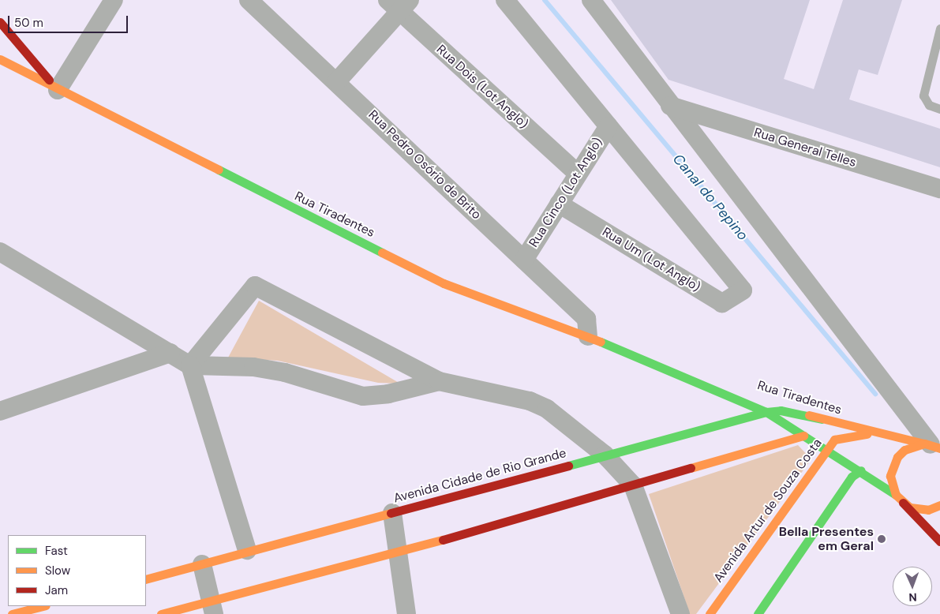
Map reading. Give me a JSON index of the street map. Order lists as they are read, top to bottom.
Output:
{
  "streets": {
    "street": [
      "Rua Dois (Lot Anglo)",
      "Rua General Telles",
      "Rua Pedro Osório de Brito",
      "Rua Cinco (Lot Anglo)",
      "Rua Tiradentes",
      "Rua Um (Lot Anglo)",
      "Avenida Cidade de Rio Grande",
      "Avenida Artur de Souza Costa"
    ]
  },
  "crossings": [
    ["Rua Dois (Lot Anglo)", "Rua Cinco (Lot Anglo)"],
    ["Rua Pedro Osório de Brito", "Rua Cinco (Lot Anglo)"],
    ["Rua Pedro Osório de Brito", "Rua Tiradentes"],
    ["Rua Cinco (Lot Anglo)", "Rua Um (Lot Anglo)"],
    ["Rua Tiradentes", "Avenida Cidade de Rio Grande"],
    ["Rua Tiradentes", "Avenida Artur de Souza Costa"]
  ],
  "water": ["Canal do Pepino"],
  "places": ["Bella Presentes em Geral"],
  "legend": ["Fast", "Slow", "Jam"],
  "scale_bar": "50 m",
  "north": "bottom"
}
